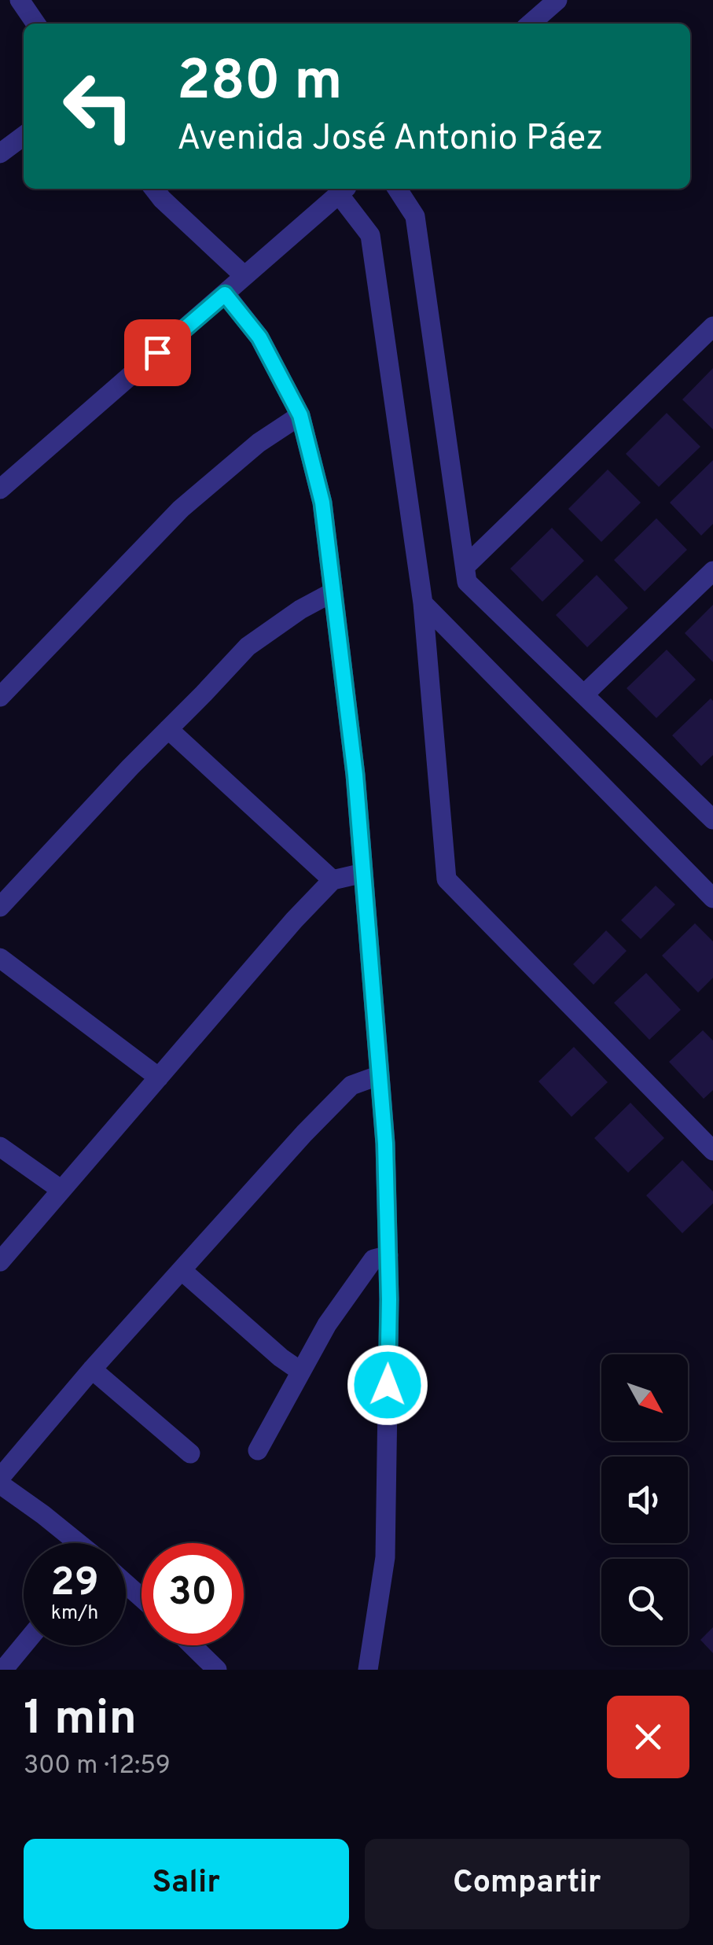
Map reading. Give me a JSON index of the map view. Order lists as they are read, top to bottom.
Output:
{
  "north": "bottom right",
  "page": {
    "turn": ["280 m", "Avenida José Antonio Páez"],
    "speed": "29 km/h",
    "limit": "30",
    "heading": ["1 min", "300 m · 12:59"],
    "buttons": ["Salir", "Compartir"]
  }
}
